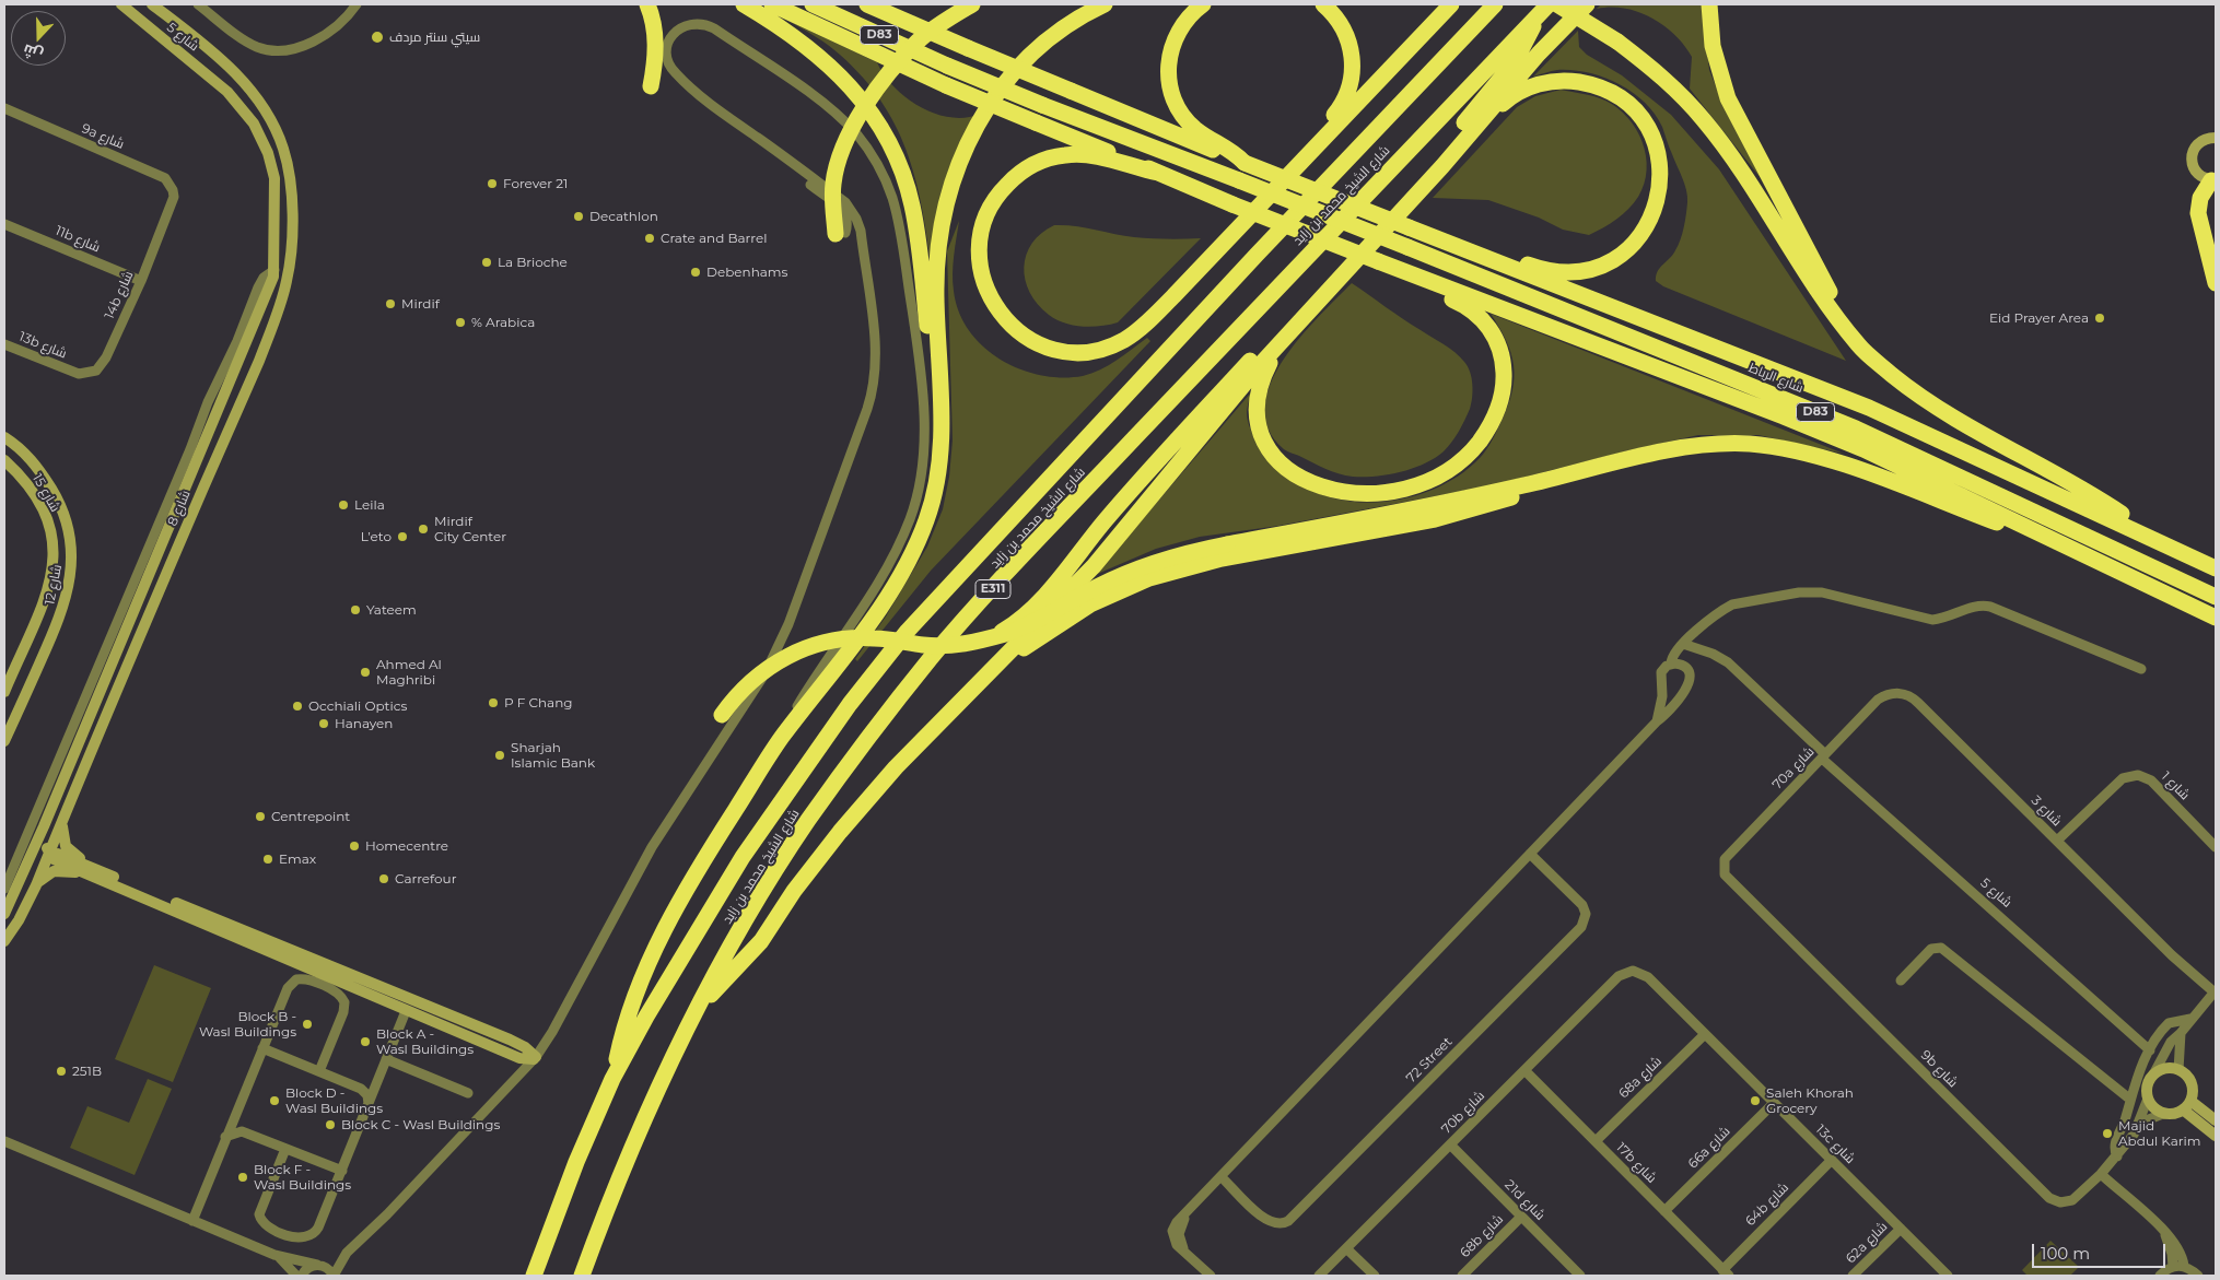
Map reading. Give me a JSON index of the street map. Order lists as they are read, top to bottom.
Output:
{
  "streets": {
    "highway": [
      "D83",
      "شارع الشيخ محمد بن زايد",
      "شارع الرباط",
      "E311"
    ],
    "street": [
      "شارع 5",
      "9a شارع",
      "11b شارع",
      "14b شارع",
      "13b شارع",
      "شارع 15",
      "شارع 8",
      "شارع 12",
      "70a شارع",
      "شارع 1",
      "شارع 3",
      "72 Street",
      "9b شارع",
      "68a شارع",
      "70b شارع",
      "13c شارع",
      "66a شارع",
      "17b شارع",
      "21d شارع",
      "64b شارع",
      "68b شارع",
      "62a شارع"
    ]
  },
  "crossings": [
    ["شارع 5", "شارع 8"],
    ["شارع 5", "70a شارع"],
    ["9a شارع", "14b شارع"],
    ["11b شارع", "14b شارع"],
    ["14b شارع", "13b شارع"],
    ["شارع 15", "شارع 12"],
    ["70a شارع", "شارع 3"],
    ["70a شارع", "9b شارع"],
    ["شارع 1", "شارع 3"],
    ["68a شارع", "13c شارع"],
    ["68a شارع", "17b شارع"],
    ["70b شارع", "13c شارع"],
    ["70b شارع", "17b شارع"],
    ["70b شارع", "21d شارع"],
    ["13c شارع", "66a شارع"],
    ["13c شارع", "64b شارع"],
    ["13c شارع", "62a شارع"],
    ["66a شارع", "17b شارع"],
    ["17b شارع", "64b شارع"],
    ["21d شارع", "68b شارع"]
  ],
  "places": [
    "سيتي سنتر مردف",
    "Forever 21",
    "Decathlon",
    "Crate and Barrel",
    "La Brioche",
    "Debenhams",
    "Mirdif",
    "Eid Prayer Area",
    "% Arabica",
    "Leila",
    "Mirdif City Center",
    "L’eto",
    "Yateem",
    "Ahmed Al Maghribi",
    "P F Chang",
    "Occhiali Optics",
    "Hanayen",
    "Sharjah Islamic Bank",
    "Centrepoint",
    "Homecentre",
    "Emax",
    "Carrefour",
    "Block B - Wasl Buildings",
    "Block A - Wasl Buildings",
    "251B",
    "Block D - Wasl Buildings",
    "Saleh Khorah Grocery",
    "Block C - Wasl Buildings",
    "Majid Abdul Karim",
    "Block F - Wasl Buildings"
  ],
  "scale_bar": "100 m",
  "north": "bottom"
}
